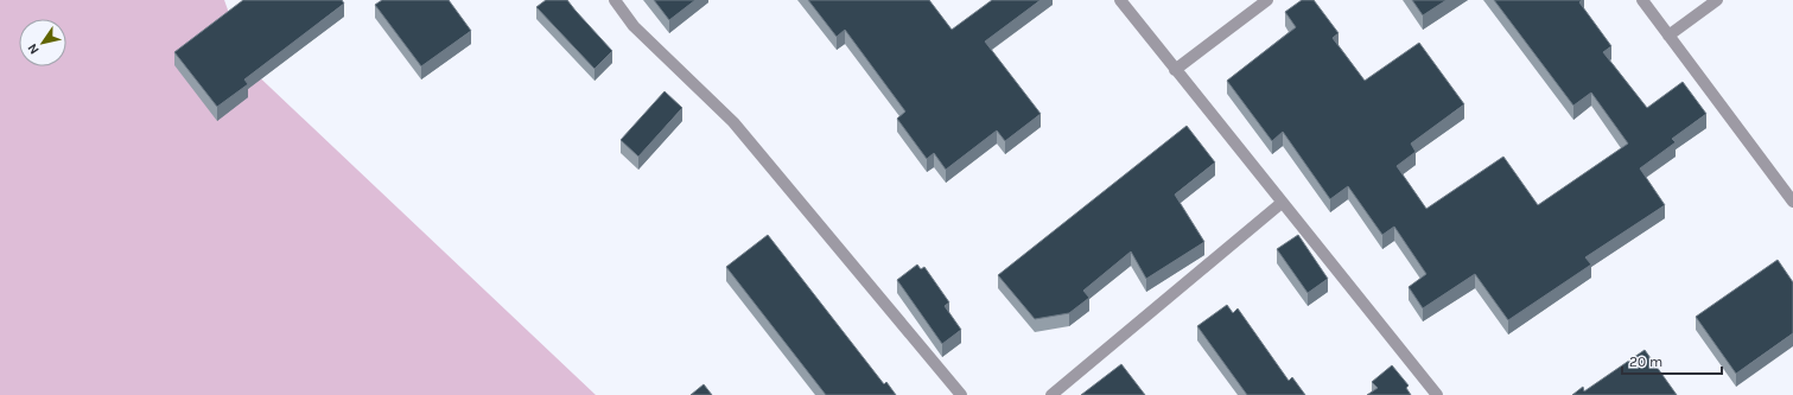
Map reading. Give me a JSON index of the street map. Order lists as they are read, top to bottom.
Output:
{
  "scale_bar": "20 m",
  "north": "bottom left"
}
